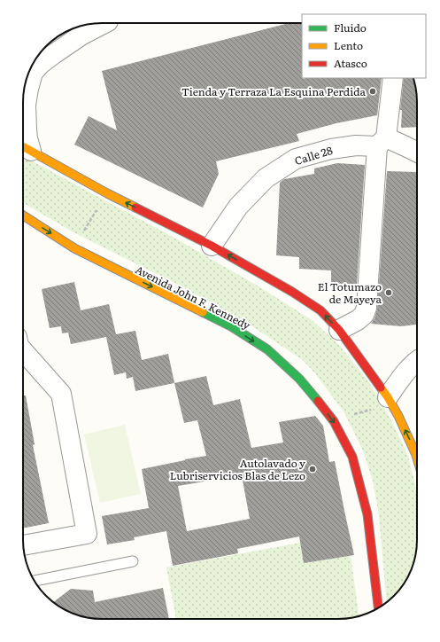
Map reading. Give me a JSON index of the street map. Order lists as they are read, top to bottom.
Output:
{
  "streets": {
    "street": ["Calle 28", "Avenida John F. Kennedy"]
  },
  "places": ["Tienda y Terraza La Esquina Perdida", "El Totumazo de Mayeya", "Autolavado y Lubriservicios Blas de Lezo"],
  "legend": ["Fluido", "Lento", "Atasco"]
}
